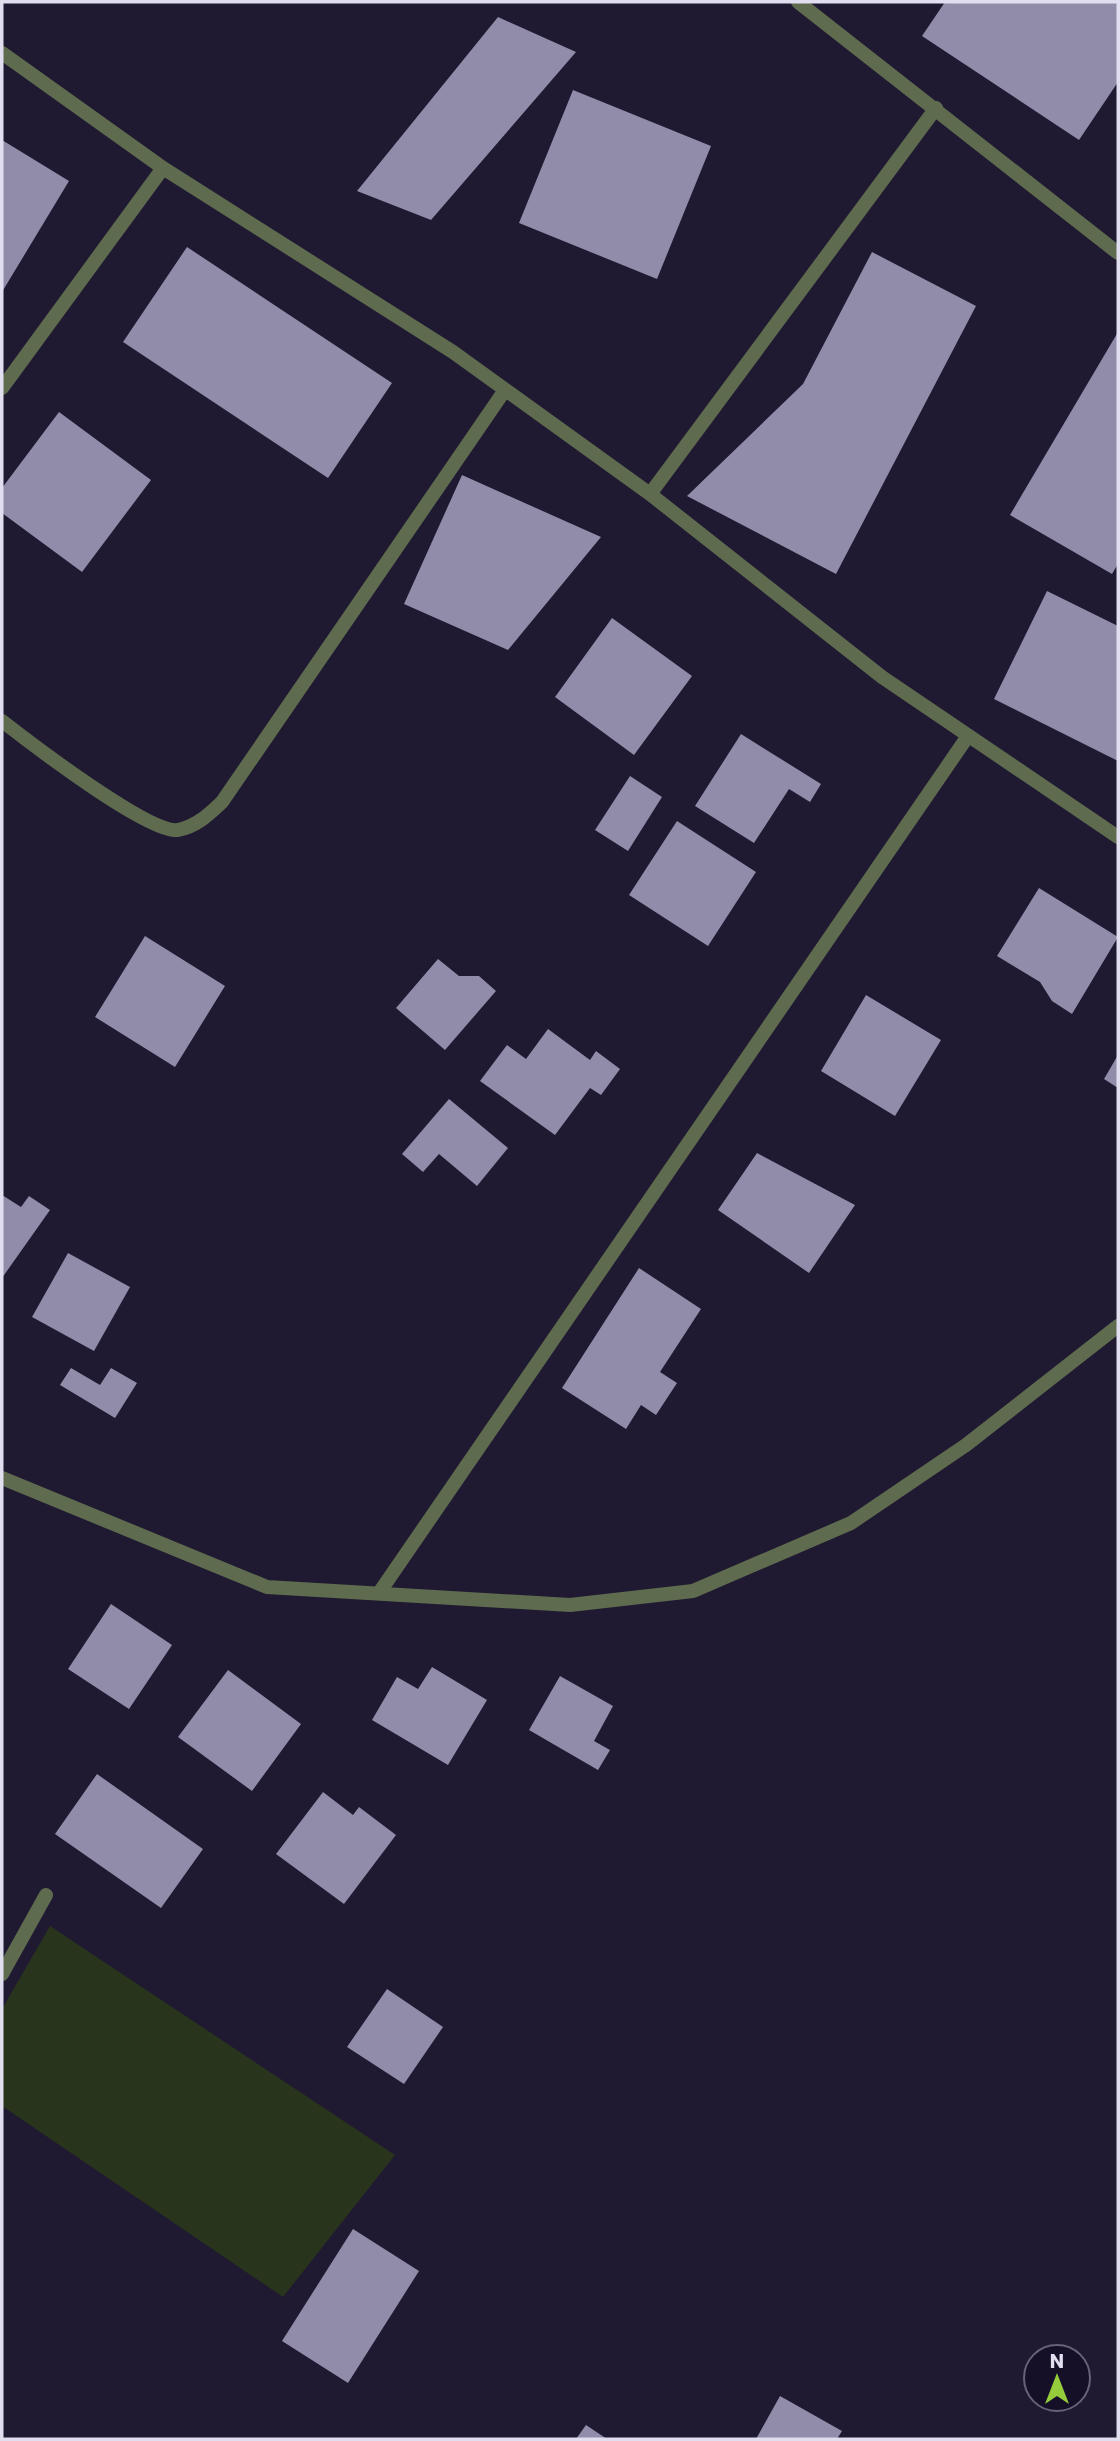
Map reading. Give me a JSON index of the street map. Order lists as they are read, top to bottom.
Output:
{
  "north": "top"
}
